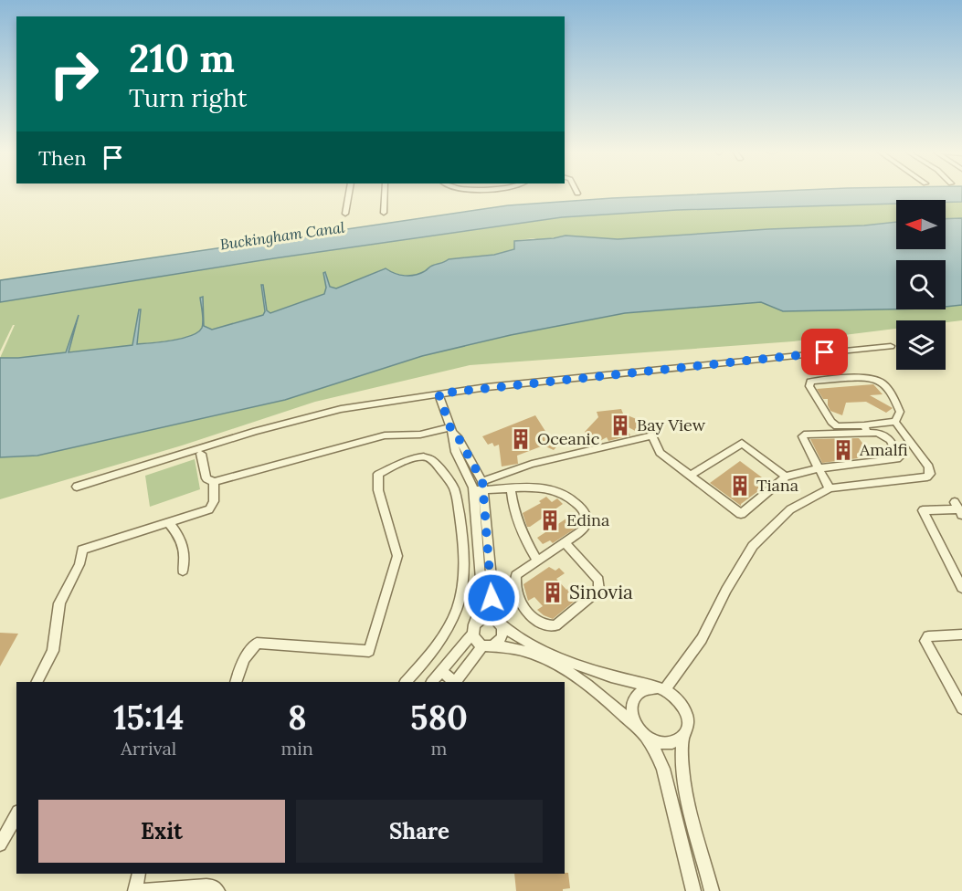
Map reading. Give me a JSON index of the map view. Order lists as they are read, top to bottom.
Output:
{
  "water": ["Buckingham Canal"],
  "places": {
    "building": [
      "Bay View",
      "Oceanic",
      "Amalfi",
      "Tiana",
      "Edina",
      "Sinovia"
    ]
  },
  "north": "left",
  "page": {
    "turn": ["210 m", "Turn right"],
    "then": "Then",
    "eta": [
      "15:14",
      "Arrival",
      "8",
      "min",
      "580",
      "m"
    ],
    "buttons": ["Exit", "Share"]
  }
}
